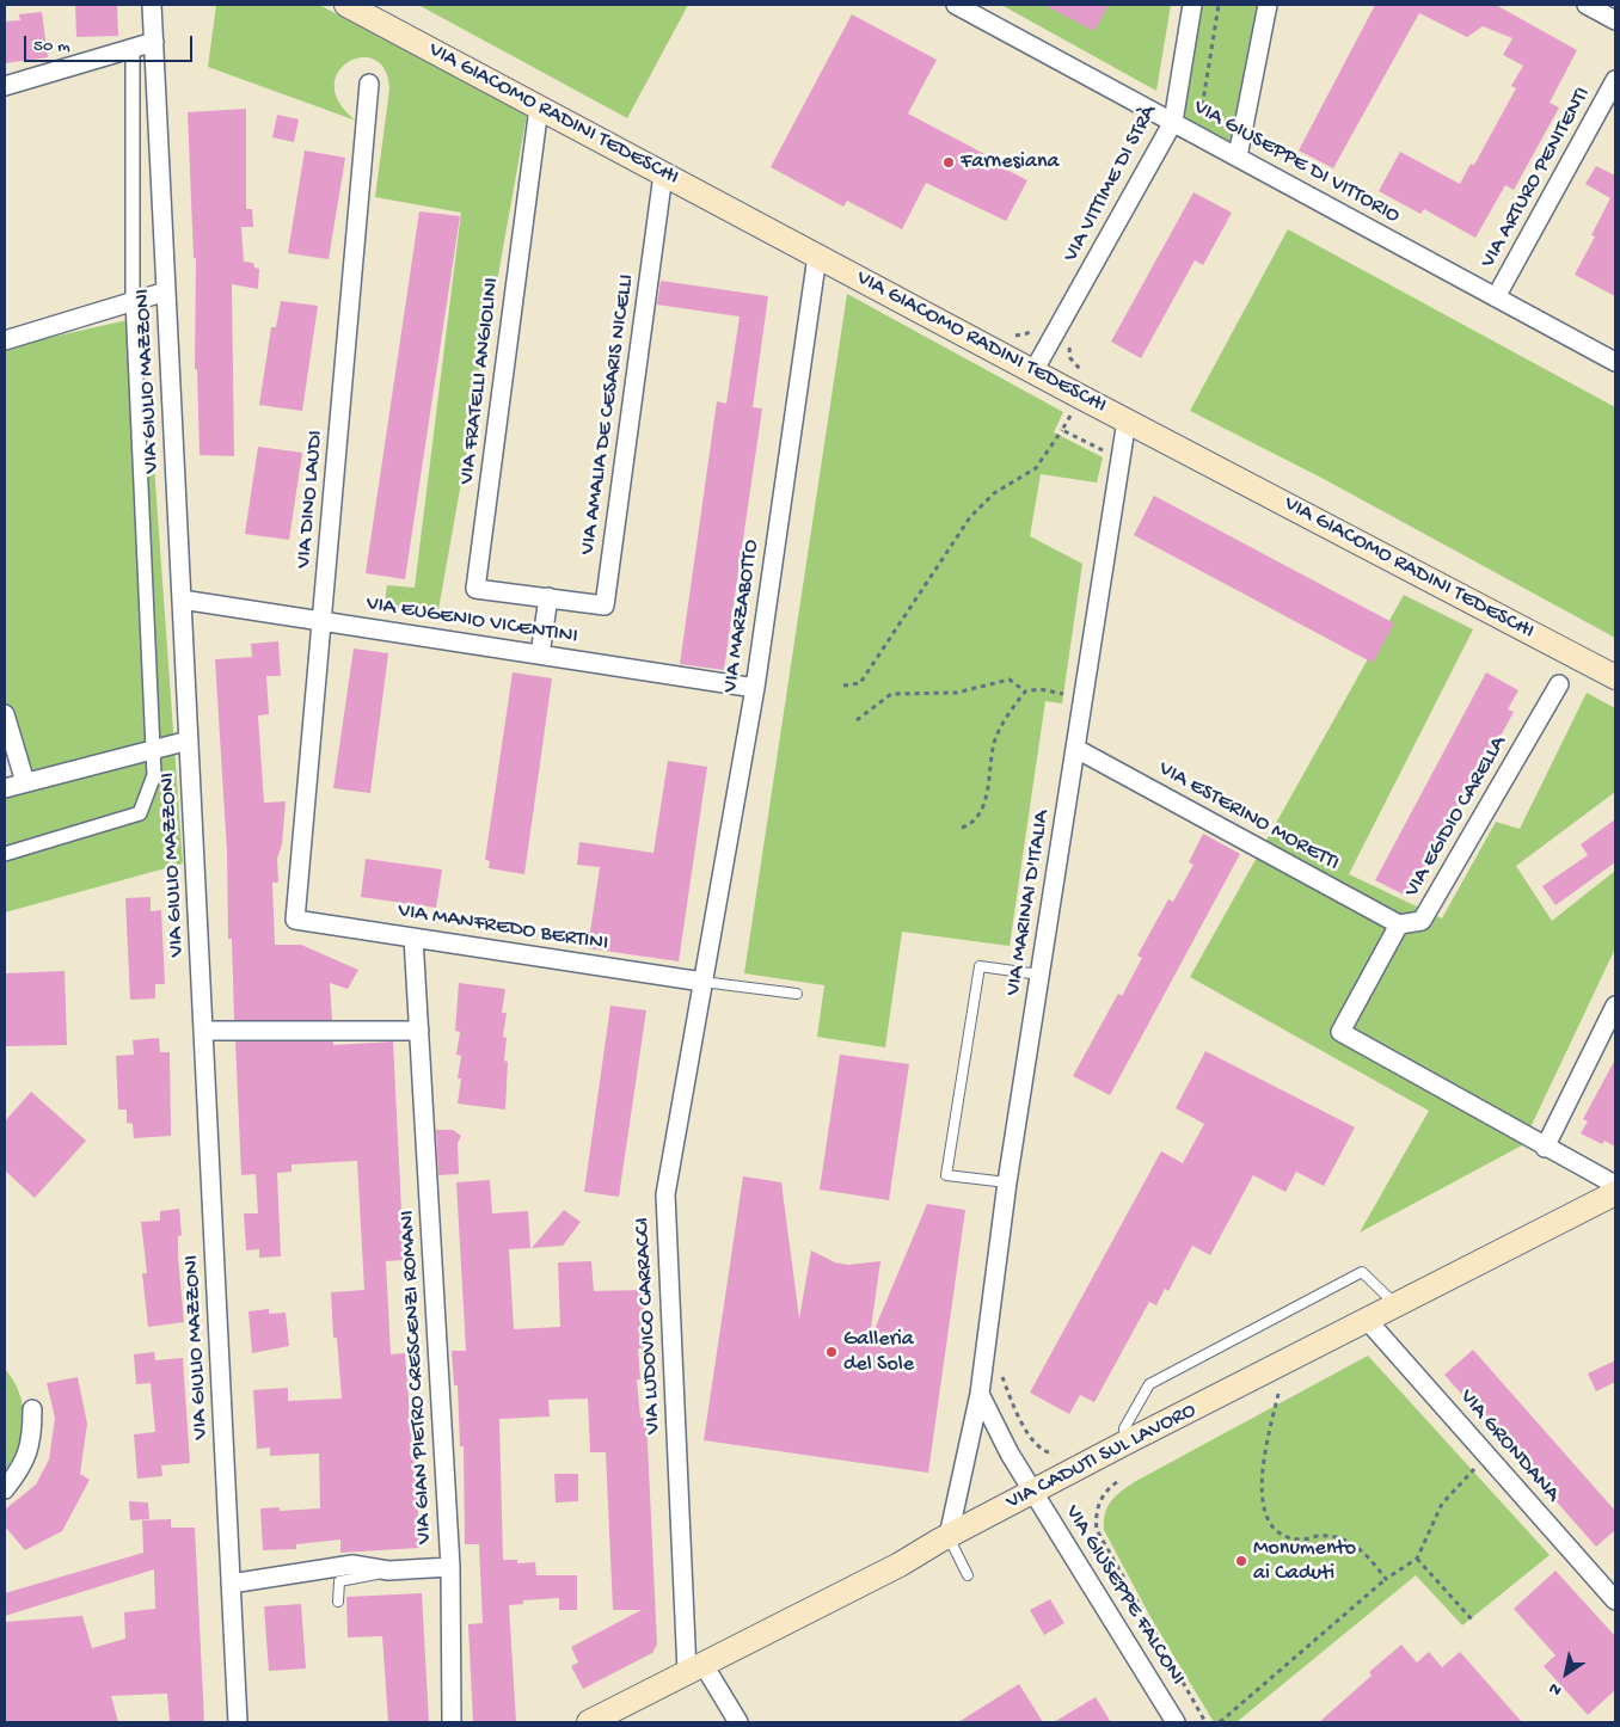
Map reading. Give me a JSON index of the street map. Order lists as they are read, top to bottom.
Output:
{
  "streets": {
    "main road": ["VIA GIACOMO RADINI TEDESCHI", "VIA CADUTI SUL LAVORO"],
    "street": [
      "VIA GIUSEPPE DI VITTORIO",
      "VIA ARTURO PENITENTI",
      "VIA VITTIME DI STRÀ",
      "VIA GIULIO MAZZONI",
      "VIA FRATELLI ANGIOLINI",
      "VIA AMALIA DE CESARIS NICELLI",
      "VIA DINO LAUDI",
      "VIA MARZABOTTO",
      "VIA EUGENIO VICENTINI",
      "VIA ESTERINO MORETTI",
      "VIA EGIDIO CARELLA",
      "VIA MARINAI D'ITALIA",
      "VIA MANFREDO BERTINI",
      "VIA LUDOVICO CARRACCI",
      "VIA GIAN PIETRO CRESCENZI ROMANI",
      "VIA GRONDANA",
      "VIA GIUSEPPE FALCONI"
    ]
  },
  "crossings": [
    ["VIA GIACOMO RADINI TEDESCHI", "VIA VITTIME DI STRÀ"],
    ["VIA GIACOMO RADINI TEDESCHI", "VIA FRATELLI ANGIOLINI"],
    ["VIA GIACOMO RADINI TEDESCHI", "VIA AMALIA DE CESARIS NICELLI"],
    ["VIA GIACOMO RADINI TEDESCHI", "VIA MARZABOTTO"],
    ["VIA GIACOMO RADINI TEDESCHI", "VIA MARINAI D'ITALIA"],
    ["VIA GIUSEPPE DI VITTORIO", "VIA ARTURO PENITENTI"],
    ["VIA GIUSEPPE DI VITTORIO", "VIA VITTIME DI STRÀ"],
    ["VIA GIULIO MAZZONI", "VIA EUGENIO VICENTINI"],
    ["VIA FRATELLI ANGIOLINI", "VIA AMALIA DE CESARIS NICELLI"],
    ["VIA DINO LAUDI", "VIA EUGENIO VICENTINI"],
    ["VIA DINO LAUDI", "VIA MANFREDO BERTINI"],
    ["VIA MARZABOTTO", "VIA EUGENIO VICENTINI"],
    ["VIA MARZABOTTO", "VIA MANFREDO BERTINI"],
    ["VIA MARZABOTTO", "VIA LUDOVICO CARRACCI"],
    ["VIA ESTERINO MORETTI", "VIA EGIDIO CARELLA"],
    ["VIA ESTERINO MORETTI", "VIA MARINAI D'ITALIA"],
    ["VIA MARINAI D'ITALIA", "VIA CADUTI SUL LAVORO"],
    ["VIA MANFREDO BERTINI", "VIA LUDOVICO CARRACCI"],
    ["VIA MANFREDO BERTINI", "VIA GIAN PIETRO CRESCENZI ROMANI"],
    ["VIA LUDOVICO CARRACCI", "VIA CADUTI SUL LAVORO"],
    ["VIA GRONDANA", "VIA CADUTI SUL LAVORO"],
    ["VIA CADUTI SUL LAVORO", "VIA GIUSEPPE FALCONI"]
  ],
  "places": ["Farnesiana", "Galleria del Sole", "Monumento ai Caduti"],
  "scale_bar": "50 m",
  "north": "bottom left"
}
